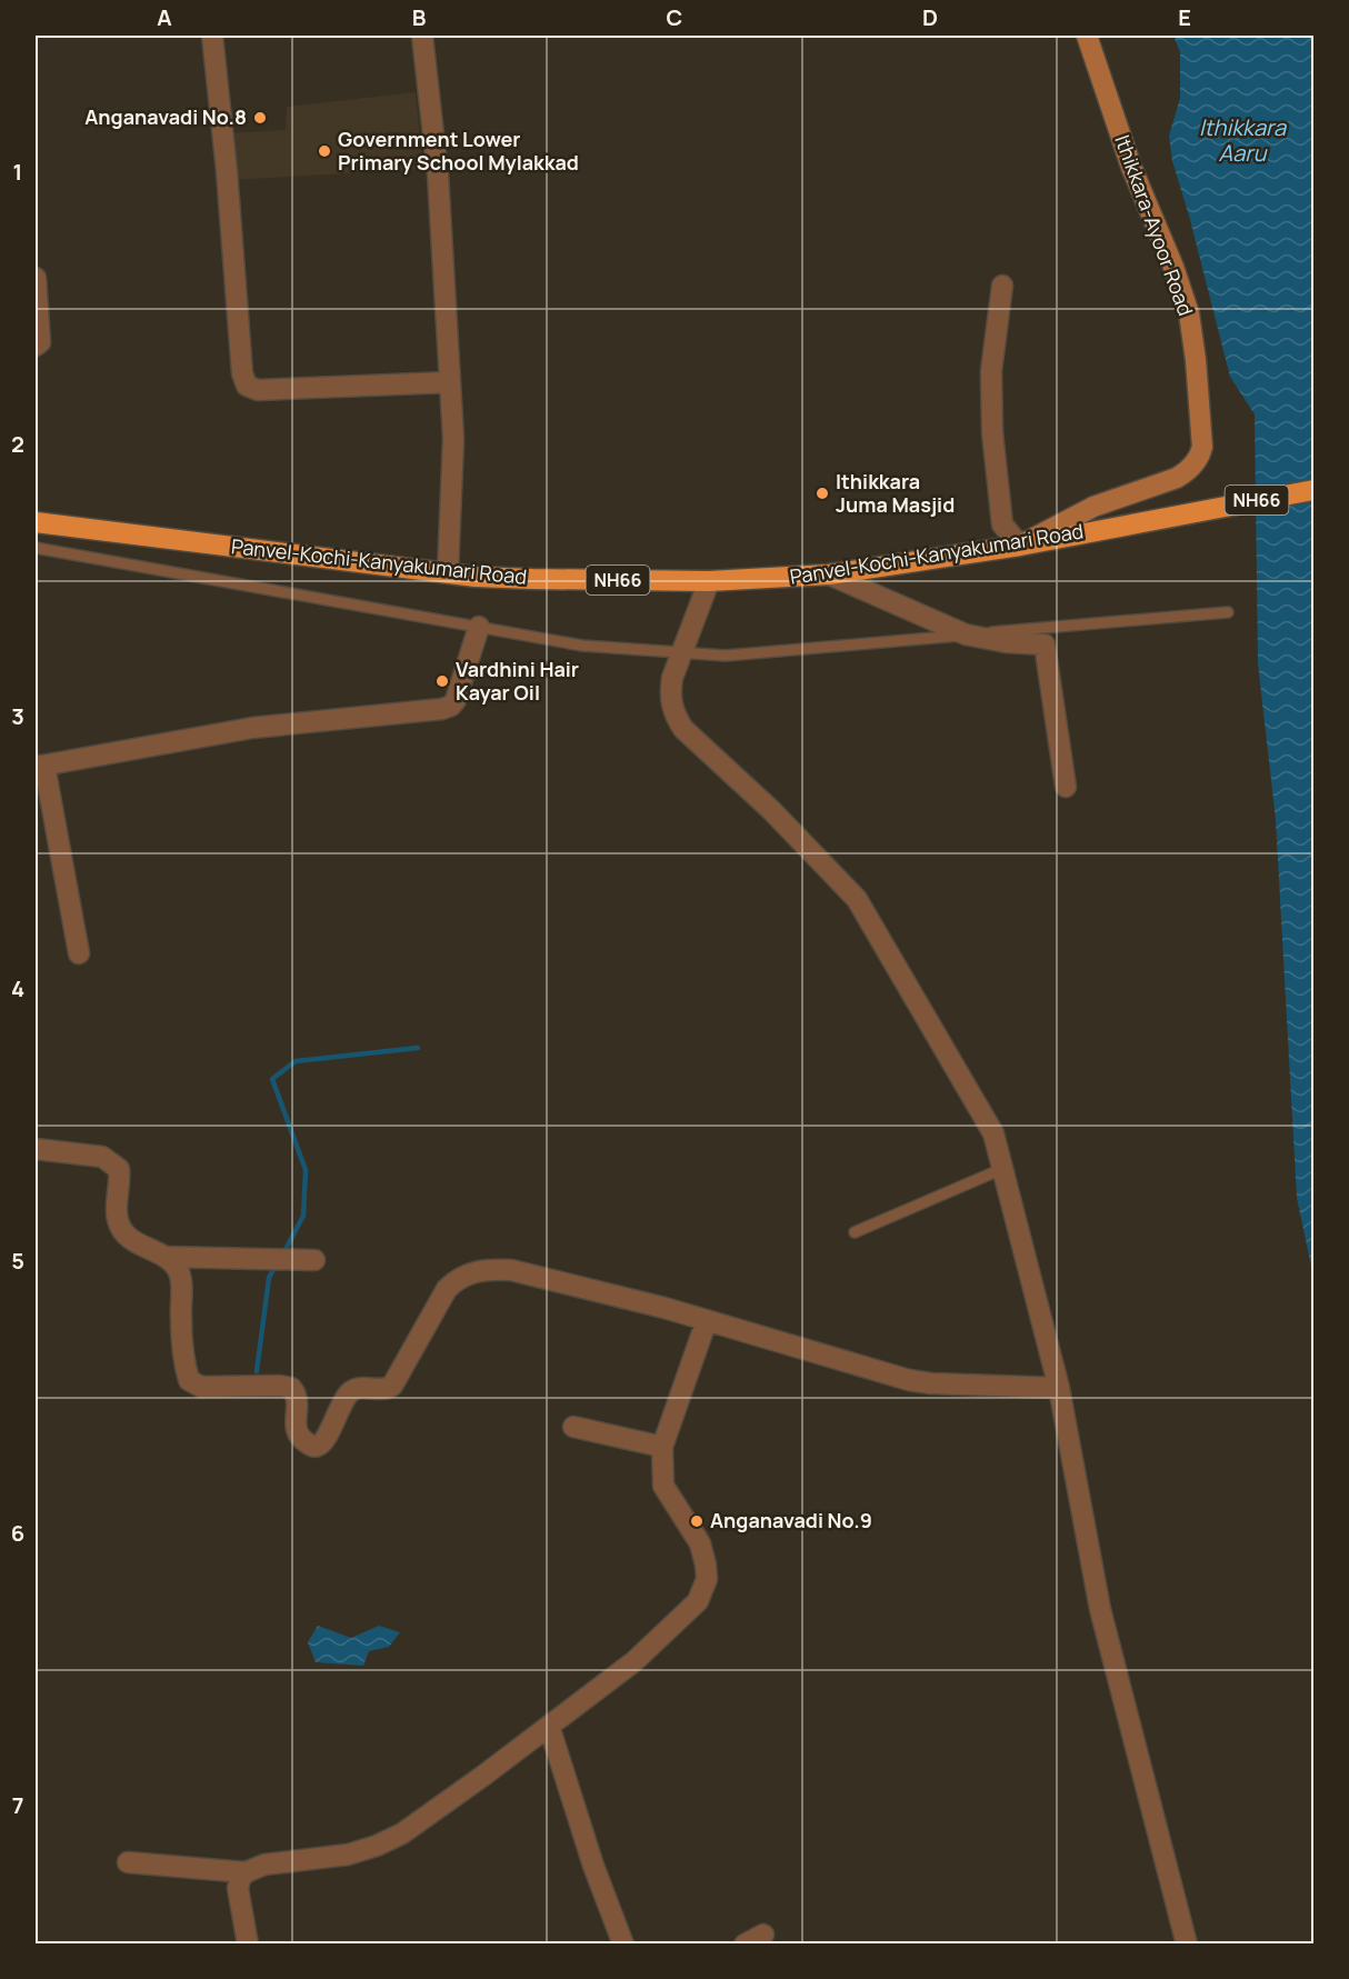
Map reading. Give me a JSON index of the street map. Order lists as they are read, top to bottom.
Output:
{
  "streets": {
    "highway": ["NH66", "Panvel-Kochi-Kanyakumari Road"],
    "main road": ["Ithikkara-Ayoor Road"]
  },
  "crossings": [
    ["Ithikkara-Ayoor Road", "Panvel-Kochi-Kanyakumari Road"]
  ],
  "water": ["Ithikkara Aaru"],
  "places": [
    "Anganavadi No.8",
    "Government Lower Primary School Mylakkad",
    "Ithikkara Juma Masjid",
    "Vardhini Hair Kayar Oil",
    "Anganavadi No.9"
  ],
  "grid": {
    "columns": [
      "A",
      "B",
      "C",
      "D",
      "E"
    ],
    "rows": [
      "1",
      "2",
      "3",
      "4",
      "5",
      "6",
      "7"
    ]
  }
}
